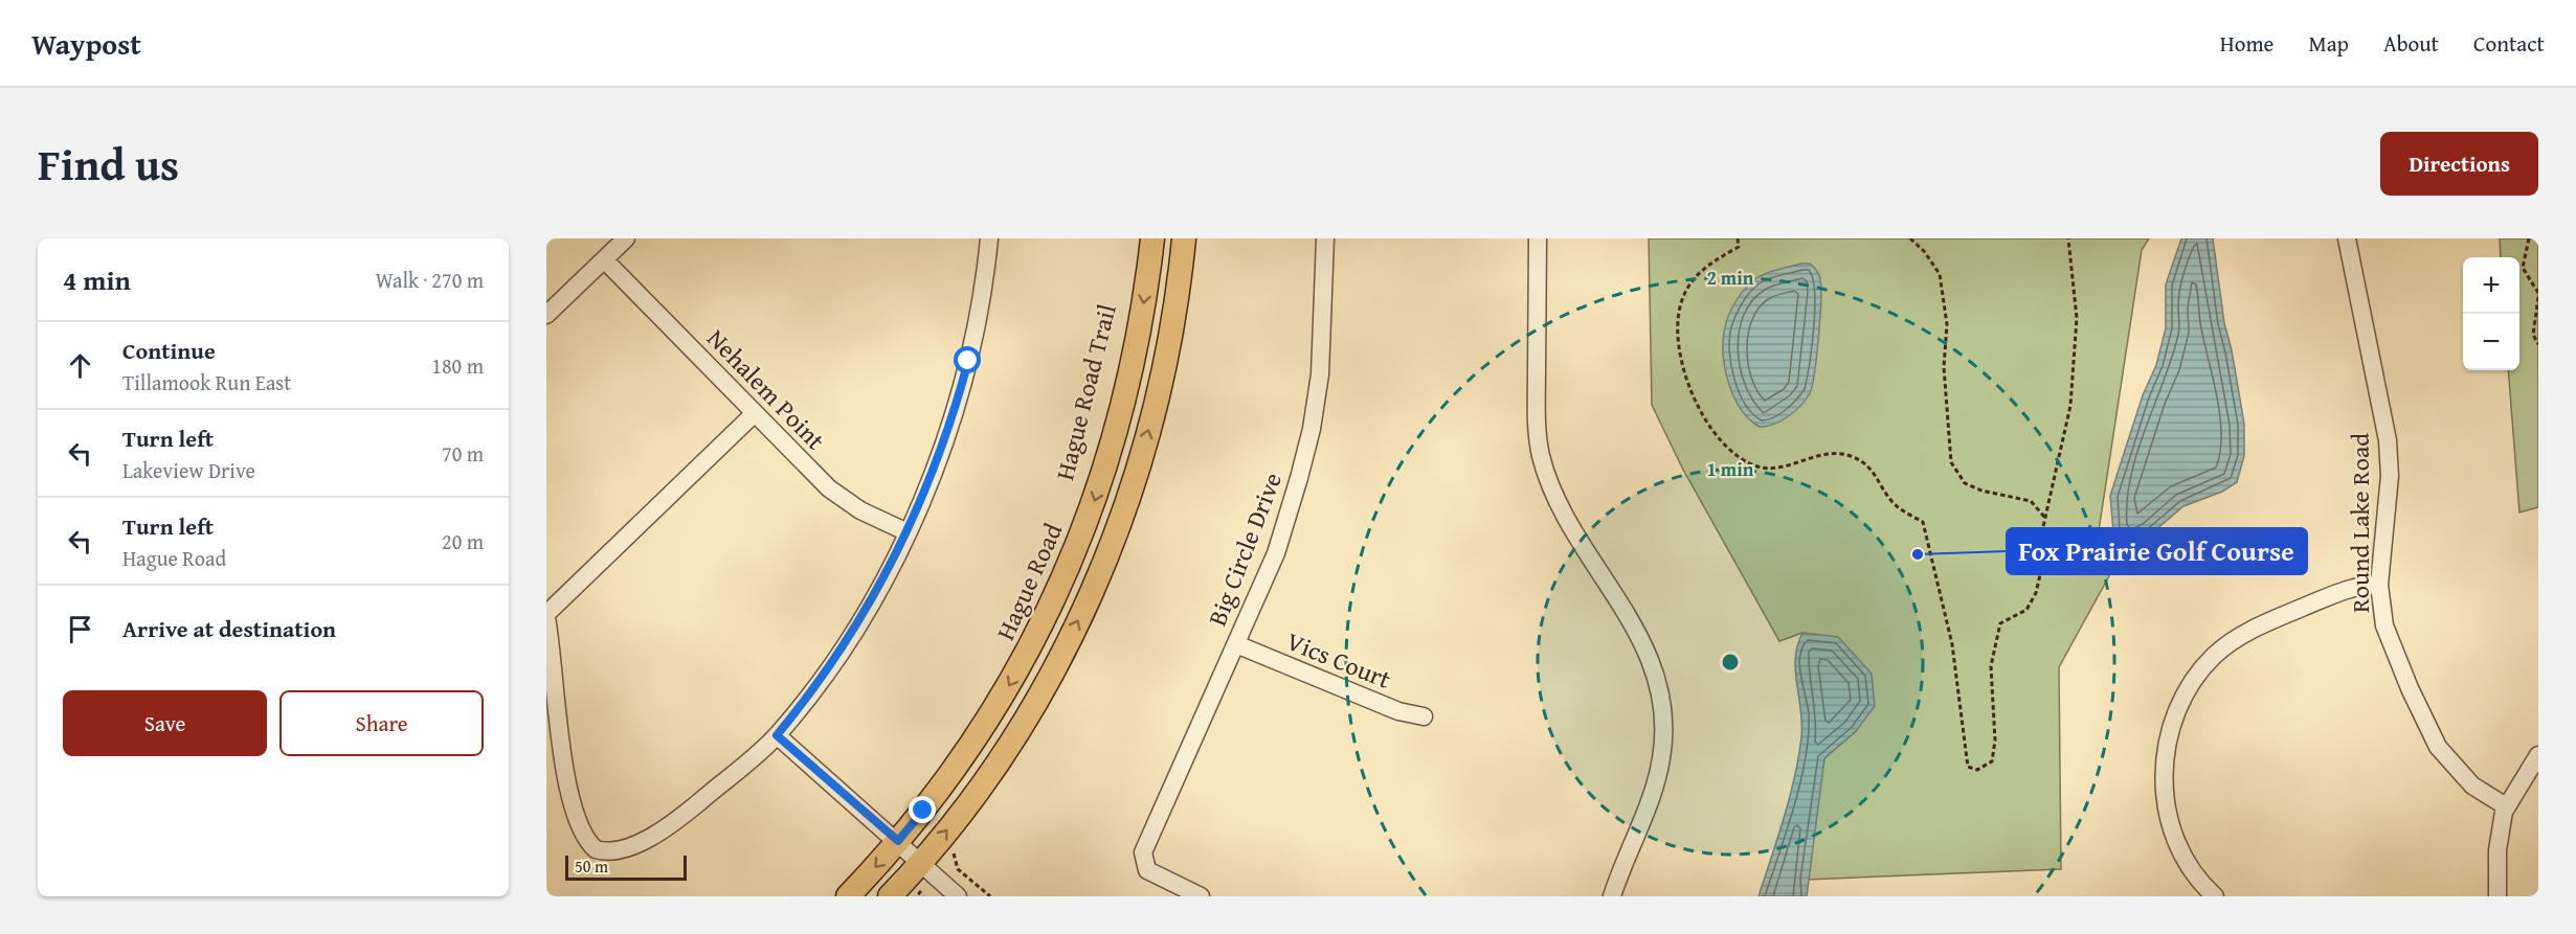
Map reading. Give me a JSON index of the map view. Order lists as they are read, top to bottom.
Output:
{
  "streets": {
    "main road": ["Hague Road"],
    "street": [
      "Nehalem Point",
      "Round Lake Road",
      "Big Circle Drive",
      "Vics Court"
    ]
  },
  "crossings": [
    ["Big Circle Drive", "Vics Court"]
  ],
  "places": ["Fox Prairie Golf Course"],
  "scale_bar": "50 m",
  "page": {
    "header": "Waypost",
    "nav": [
      "Home",
      "Map",
      "About",
      "Contact"
    ],
    "title": "Find us",
    "buttons": [
      "Directions",
      ["Save", "Share"]
    ],
    "heading": ["4 min", "Walk · 270 m"],
    "map_buttons": ["+", "−"],
    "list": [
      ["Continue", "Tillamook Run East", "180 m"],
      ["Turn left", "Lakeview Drive", "70 m"],
      ["Turn left", "Hague Road", "20 m"],
      "Arrive at destination"
    ],
    "scale": "50 m"
  },
  "rings": ["2 min", "1 min"]
}
